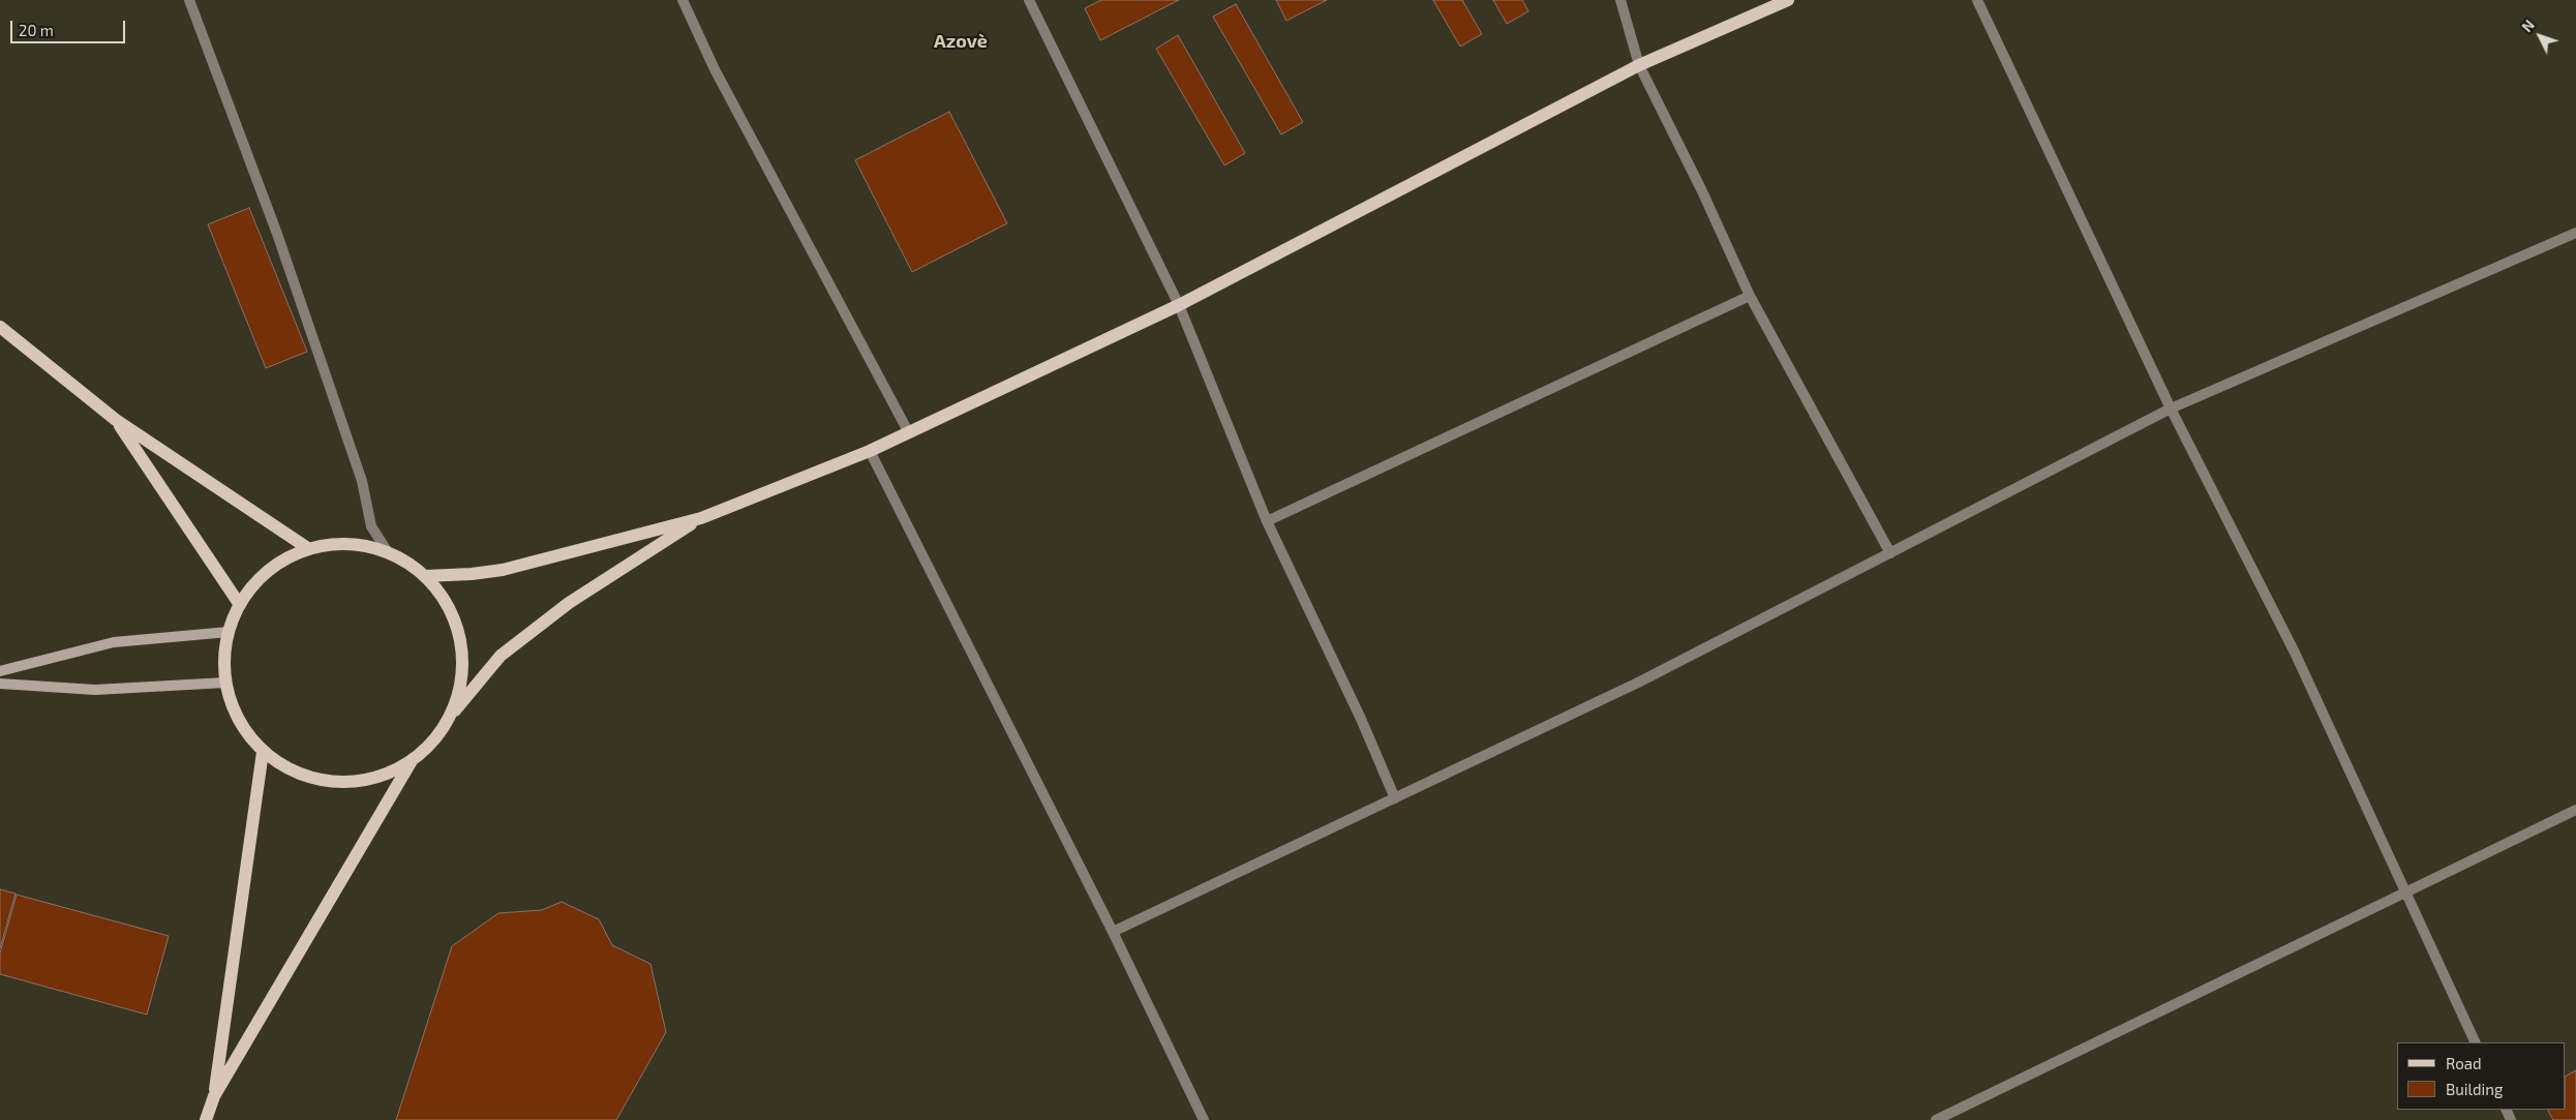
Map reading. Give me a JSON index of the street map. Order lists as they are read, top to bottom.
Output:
{
  "districts": ["Azovè"],
  "legend": ["Road", "Building"],
  "scale_bar": "20 m",
  "north": "top left"
}
